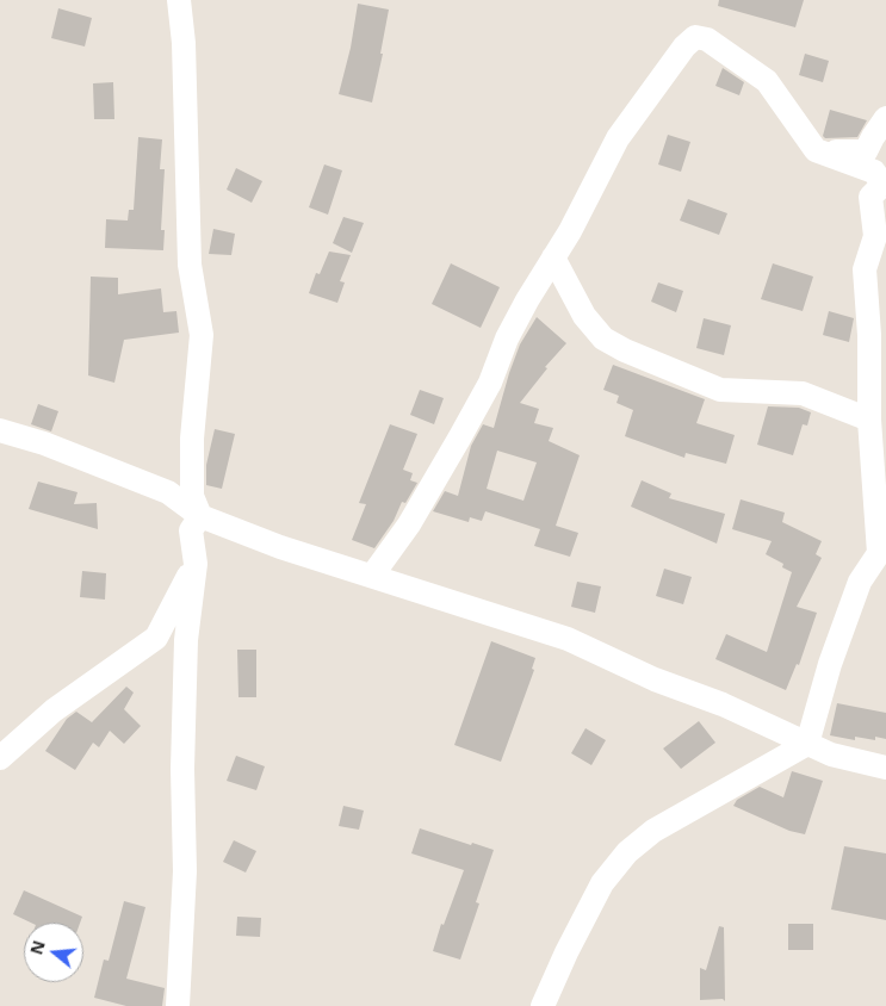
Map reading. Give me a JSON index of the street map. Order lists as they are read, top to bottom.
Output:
{
  "north": "left"
}
